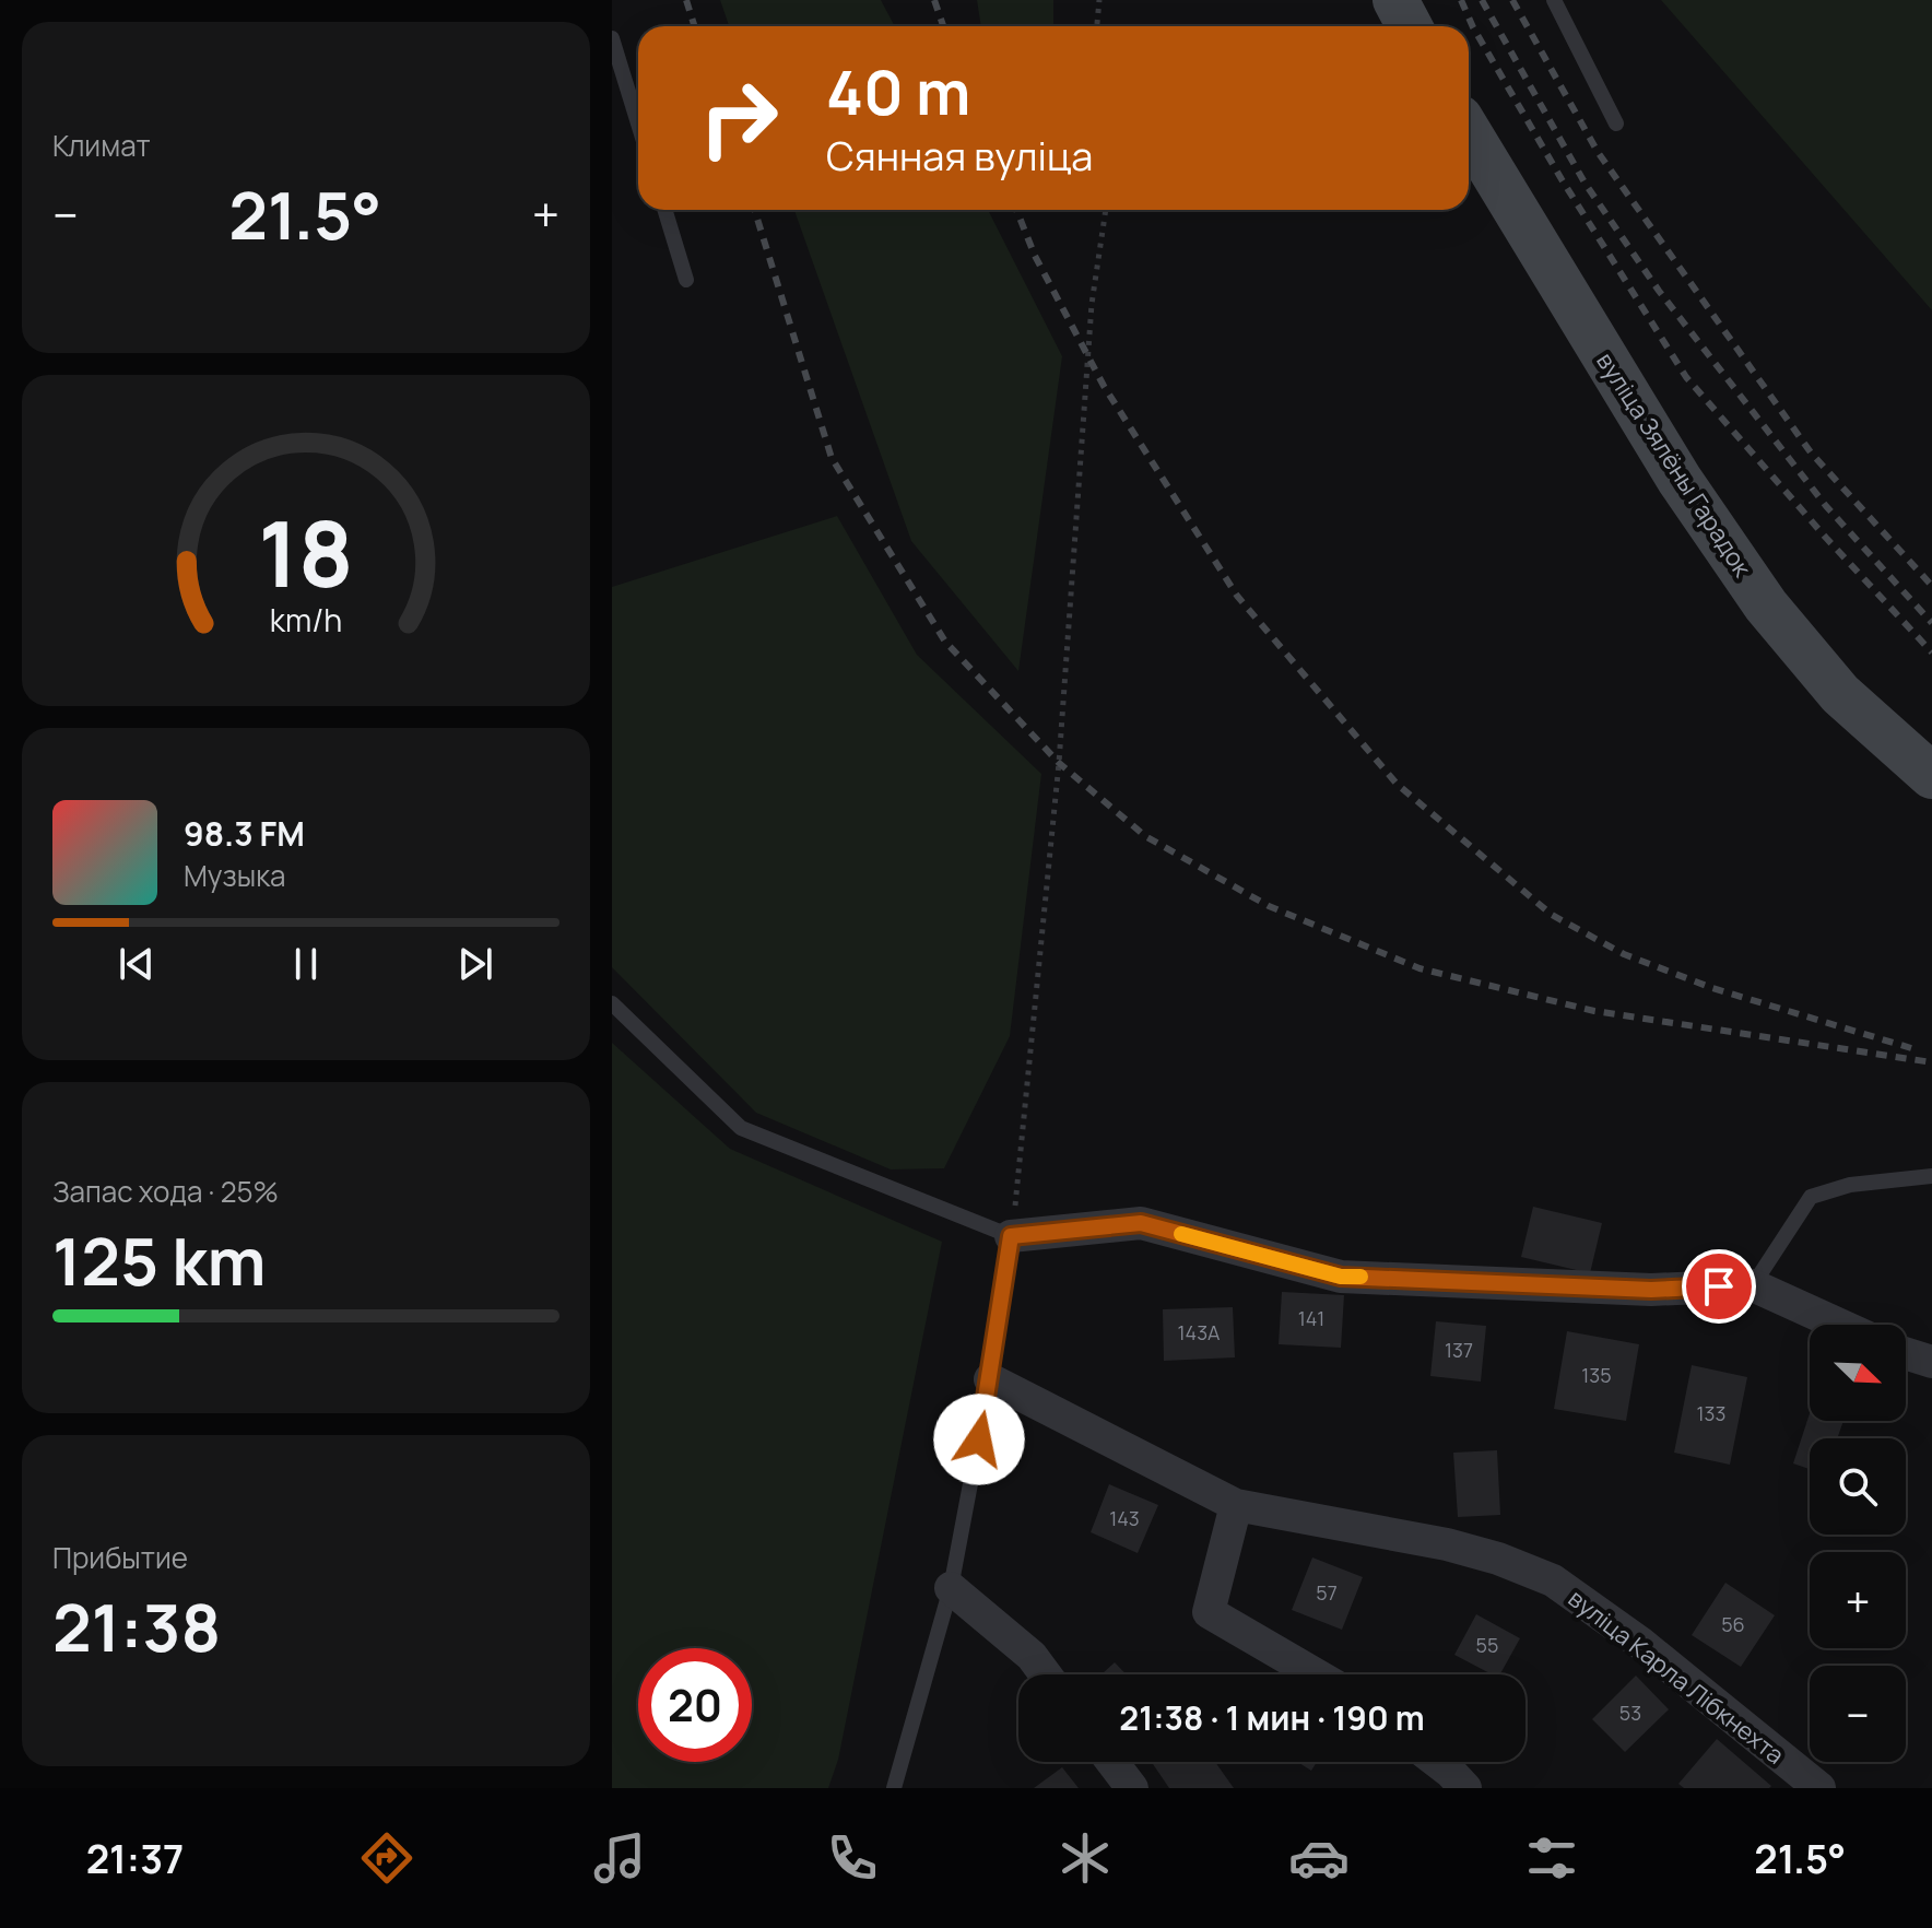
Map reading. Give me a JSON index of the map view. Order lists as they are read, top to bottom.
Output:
{
  "streets": {
    "street": ["вуліца Зялёны Гарадок", "вуліца Карла Лібкнехта"]
  },
  "house_numbers": [
    "141",
    "143А",
    "137",
    "135",
    "133",
    "143",
    "57",
    "56",
    "55",
    "53"
  ],
  "north": "bottom right",
  "page": {
    "tile": [
      "Климат",
      ["Запас хода · 25%", "125 km"],
      ["Прибытие", "21:38"]
    ],
    "turn": ["40 m", "Сянная вуліца"],
    "heat": ["−", "21.5°", "+"],
    "song": ["98.3 FM", "Музыка"],
    "map_buttons": ["+", "−"],
    "limit": "20",
    "trip": "21:38 · 1 мин · 190 m",
    "tabs": ["21:37", "21.5°"],
    "gauge": ["18", "km/h"]
  }
}
